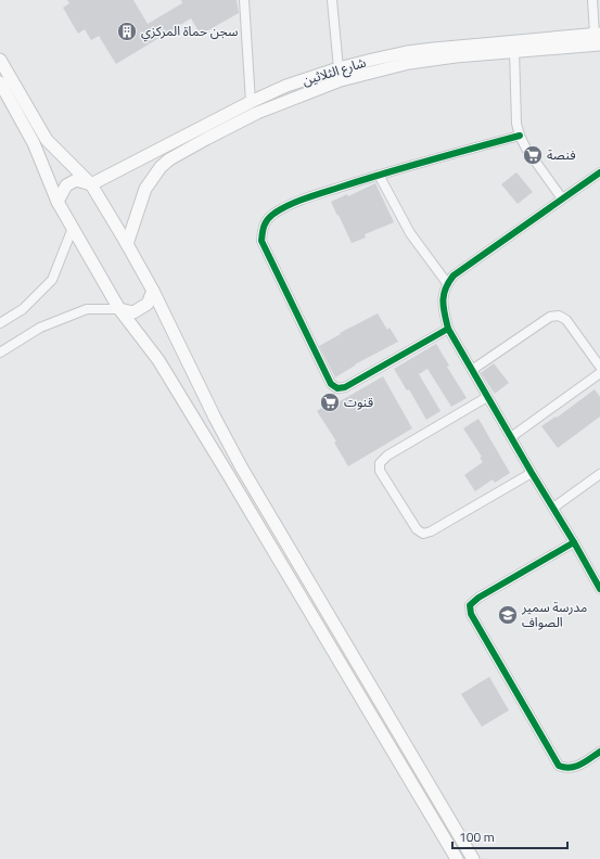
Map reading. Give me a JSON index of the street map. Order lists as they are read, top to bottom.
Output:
{
  "streets": {
    "main road": ["شارع الثلاثين"]
  },
  "places": {
    "building": ["سجن حماة المركزي"],
    "supermarket": ["فنصة", "قنوت"],
    "school or university": ["مدرسة سمير الصواف"]
  },
  "scale_bar": "100 m"
}
